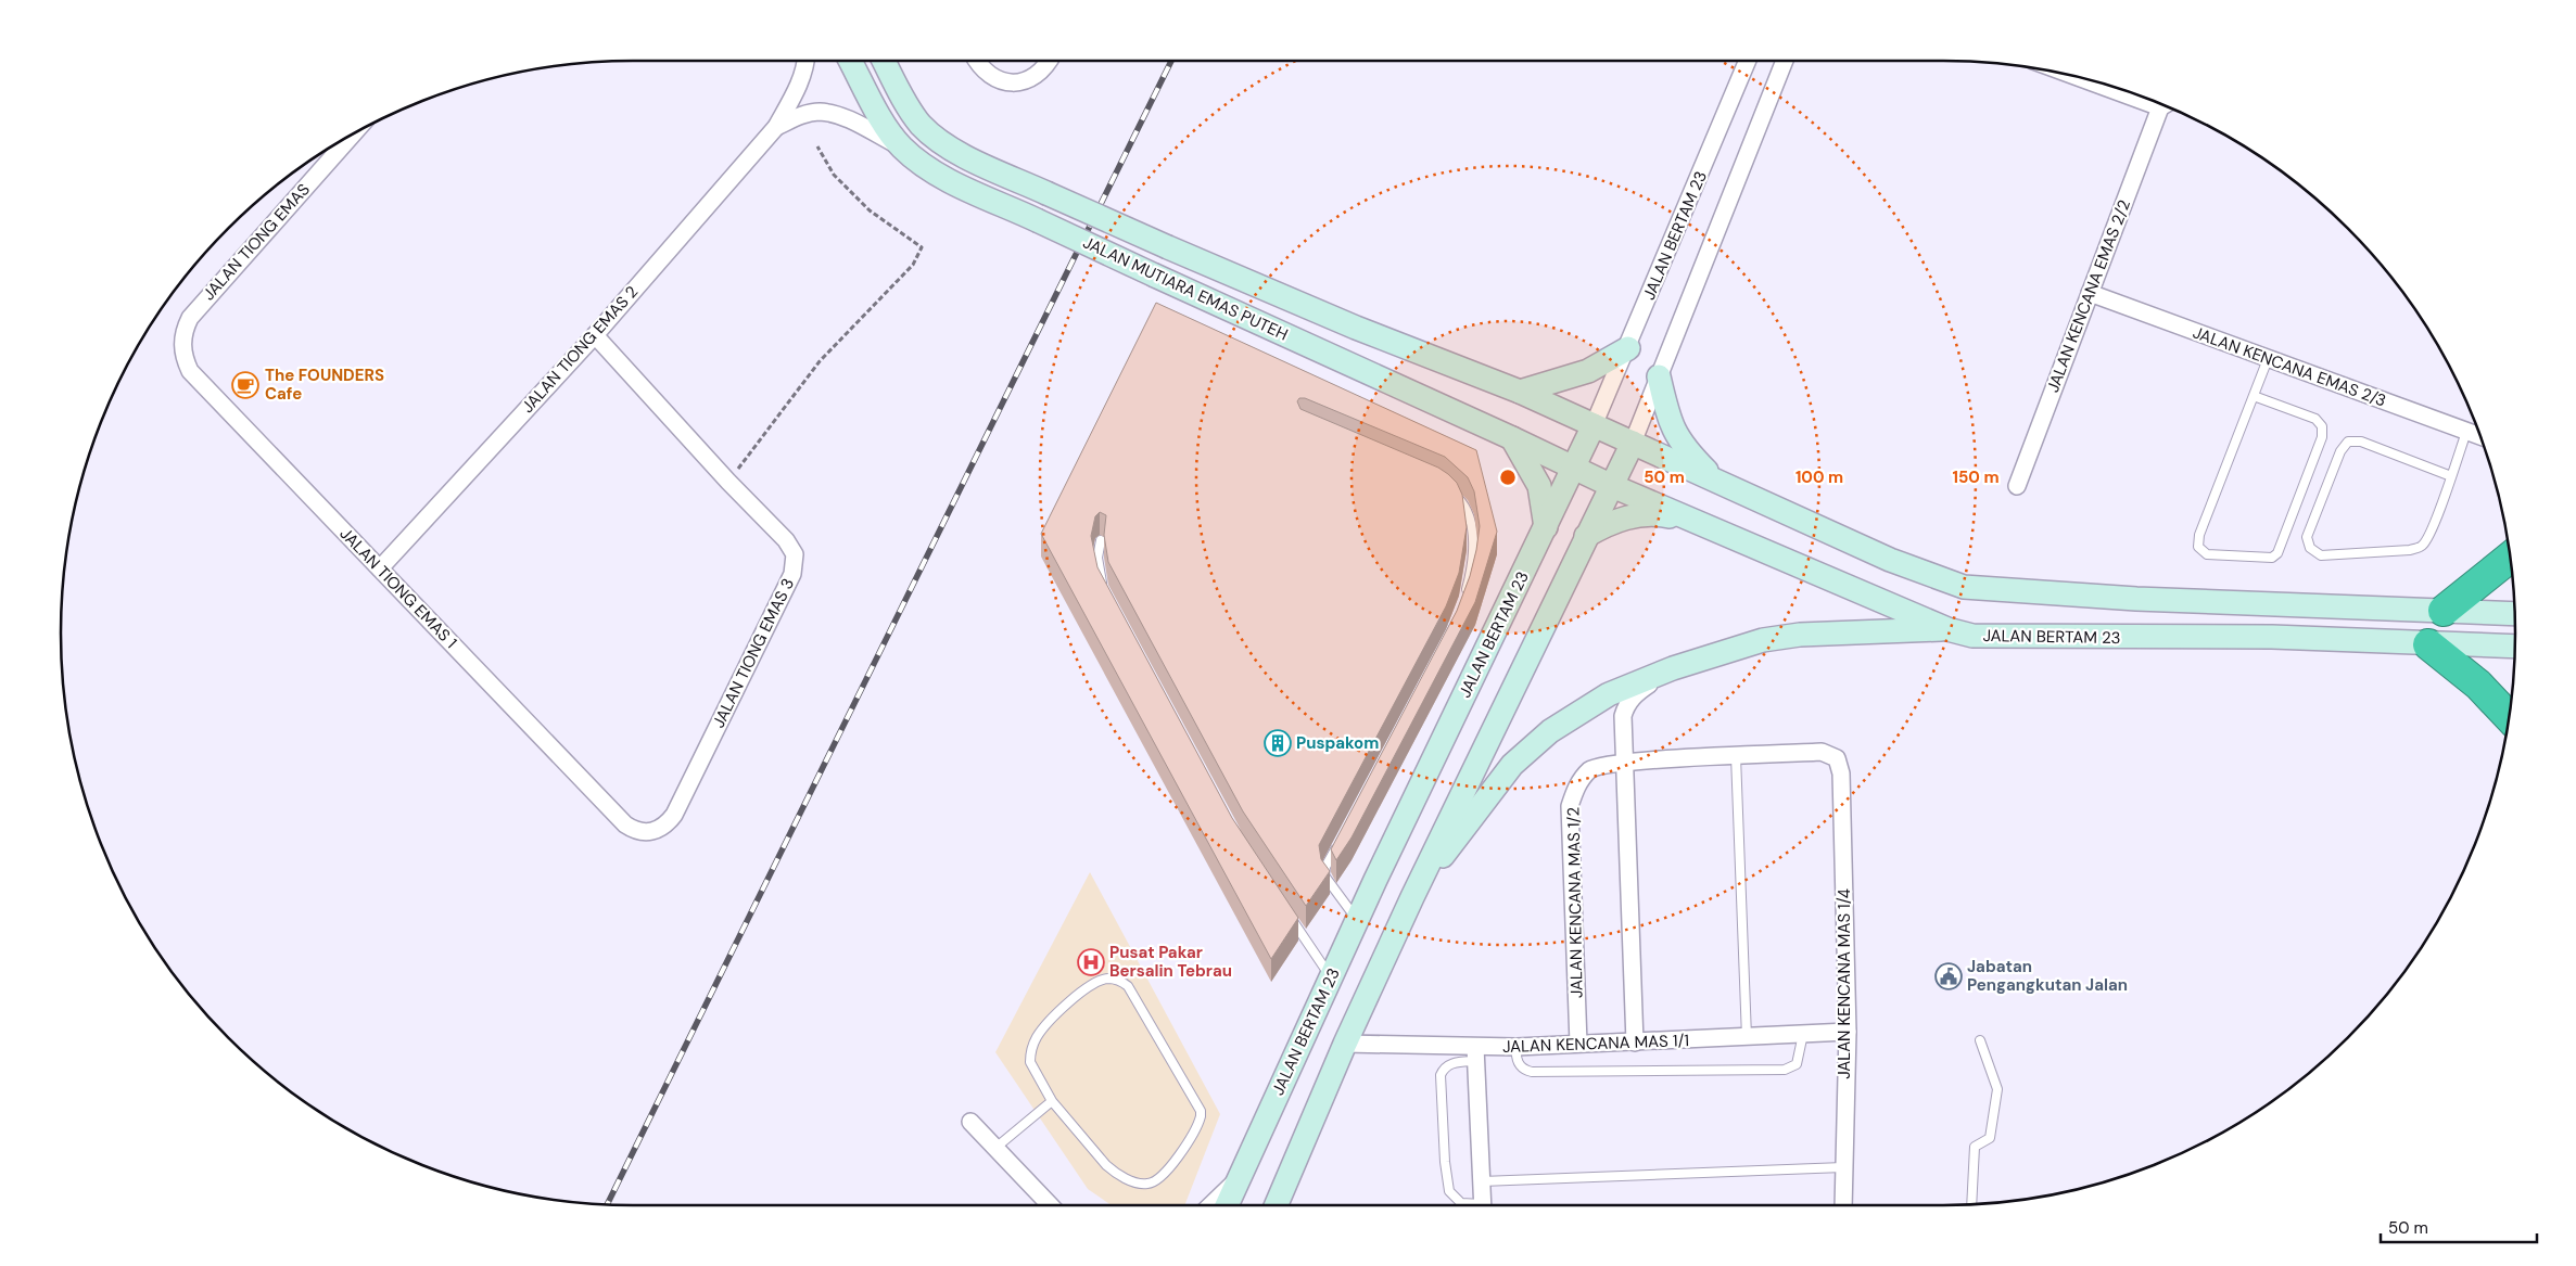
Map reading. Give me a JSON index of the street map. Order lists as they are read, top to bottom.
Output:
{
  "streets": {
    "street": [
      "JALAN BERTAM 23",
      "JALAN TIONG EMAS",
      "JALAN MUTIARA EMAS PUTEH",
      "JALAN KENCANA EMAS 2/2",
      "JALAN TIONG EMAS 2",
      "JALAN KENCANA EMAS 2/3",
      "JALAN TIONG EMAS 1",
      "JALAN TIONG EMAS 3",
      "JALAN KENCANA MAS 1/2",
      "JALAN KENCANA MAS 1/4",
      "JALAN KENCANA MAS 1/1"
    ]
  },
  "crossings": [
    ["JALAN BERTAM 23", "JALAN MUTIARA EMAS PUTEH"],
    ["JALAN TIONG EMAS", "JALAN TIONG EMAS 1"],
    ["JALAN MUTIARA EMAS PUTEH", "JALAN TIONG EMAS 2"],
    ["JALAN KENCANA EMAS 2/2", "JALAN KENCANA EMAS 2/3"],
    ["JALAN TIONG EMAS 2", "JALAN TIONG EMAS 1"],
    ["JALAN TIONG EMAS 2", "JALAN TIONG EMAS 3"],
    ["JALAN TIONG EMAS 1", "JALAN TIONG EMAS 3"],
    ["JALAN KENCANA MAS 1/2", "JALAN KENCANA MAS 1/4"],
    ["JALAN KENCANA MAS 1/2", "JALAN KENCANA MAS 1/1"],
    ["JALAN KENCANA MAS 1/4", "JALAN KENCANA MAS 1/1"]
  ],
  "places": {
    "cafe": ["The FOUNDERS Cafe"],
    "building": ["Puspakom"],
    "hospital": ["Pusat Pakar Bersalin Tebrau"],
    "public building": ["Jabatan Pengangkutan Jalan"]
  },
  "scale_bar": "50 m",
  "rings": ["50 m", "100 m", "150 m"]
}
